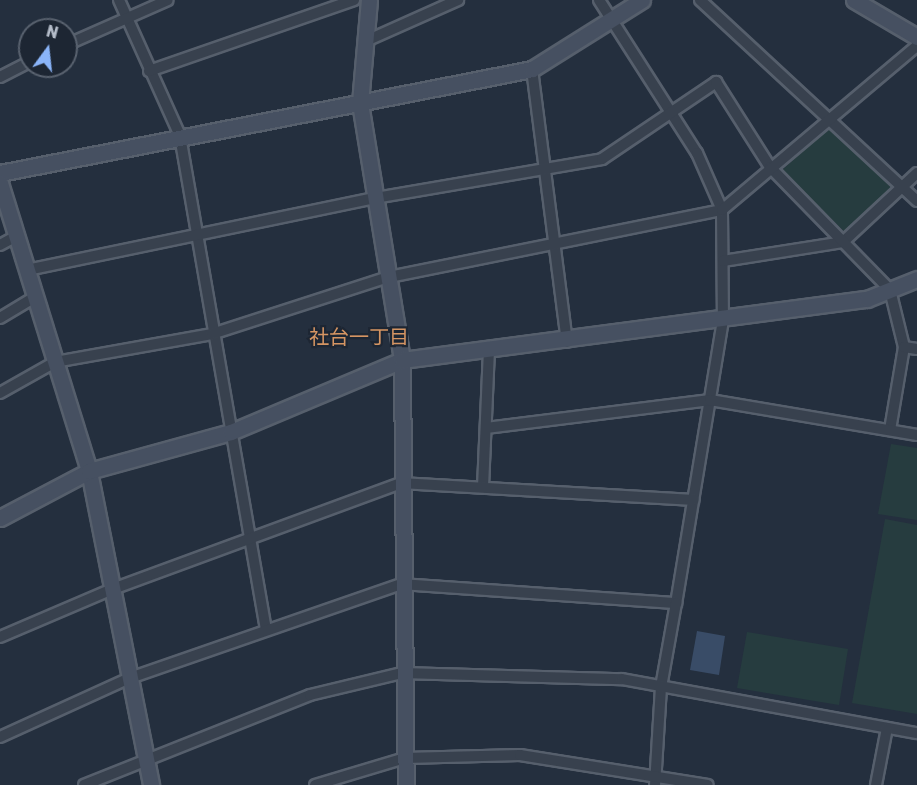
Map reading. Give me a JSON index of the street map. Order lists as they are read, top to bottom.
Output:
{
  "districts": ["社台一丁目"],
  "north": "top"
}
